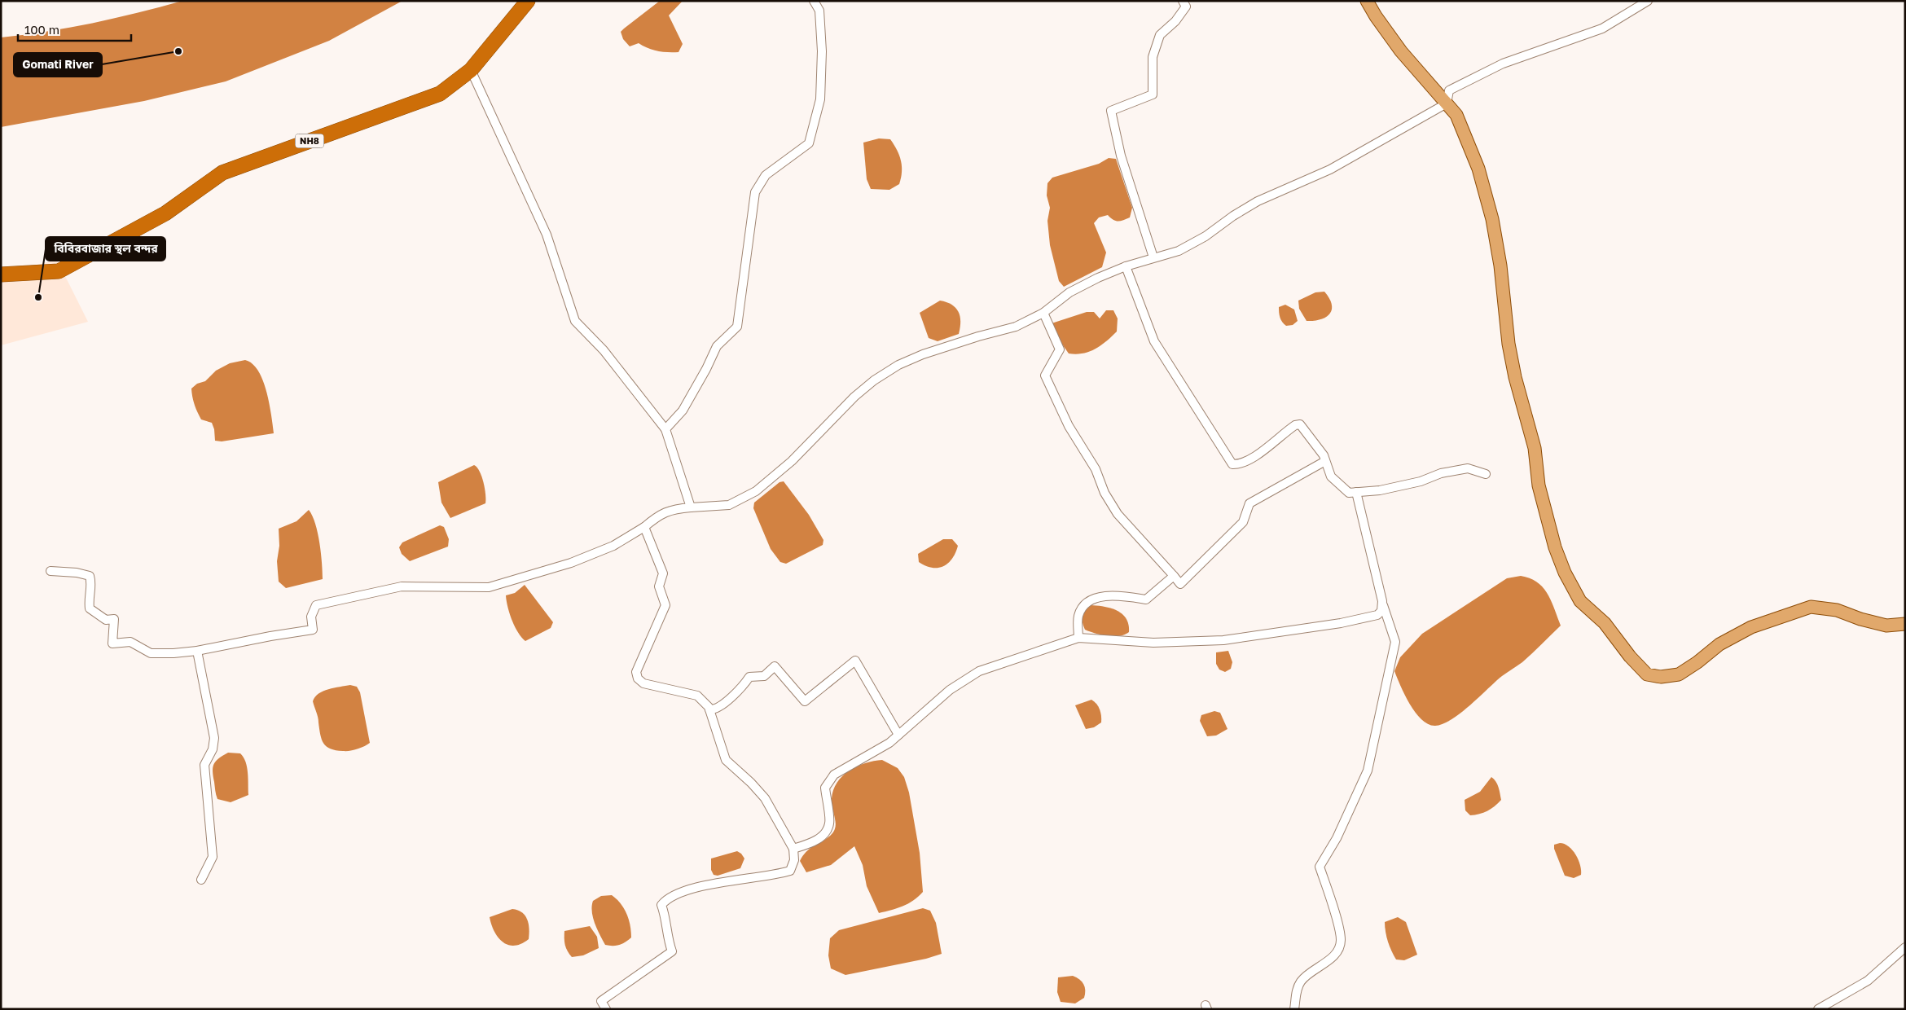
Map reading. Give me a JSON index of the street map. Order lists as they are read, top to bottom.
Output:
{
  "streets": {
    "highway": ["NH8"]
  },
  "places": ["Gomati River", "বিবিরবাজার স্থল বন্দর"],
  "scale_bar": "100 m"
}
